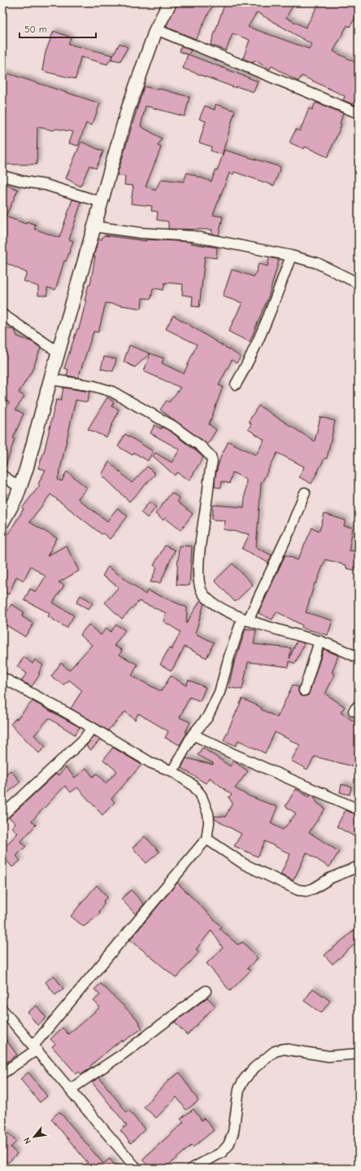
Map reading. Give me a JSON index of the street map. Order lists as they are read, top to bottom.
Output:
{
  "scale_bar": "50 m",
  "north": "bottom left"
}
